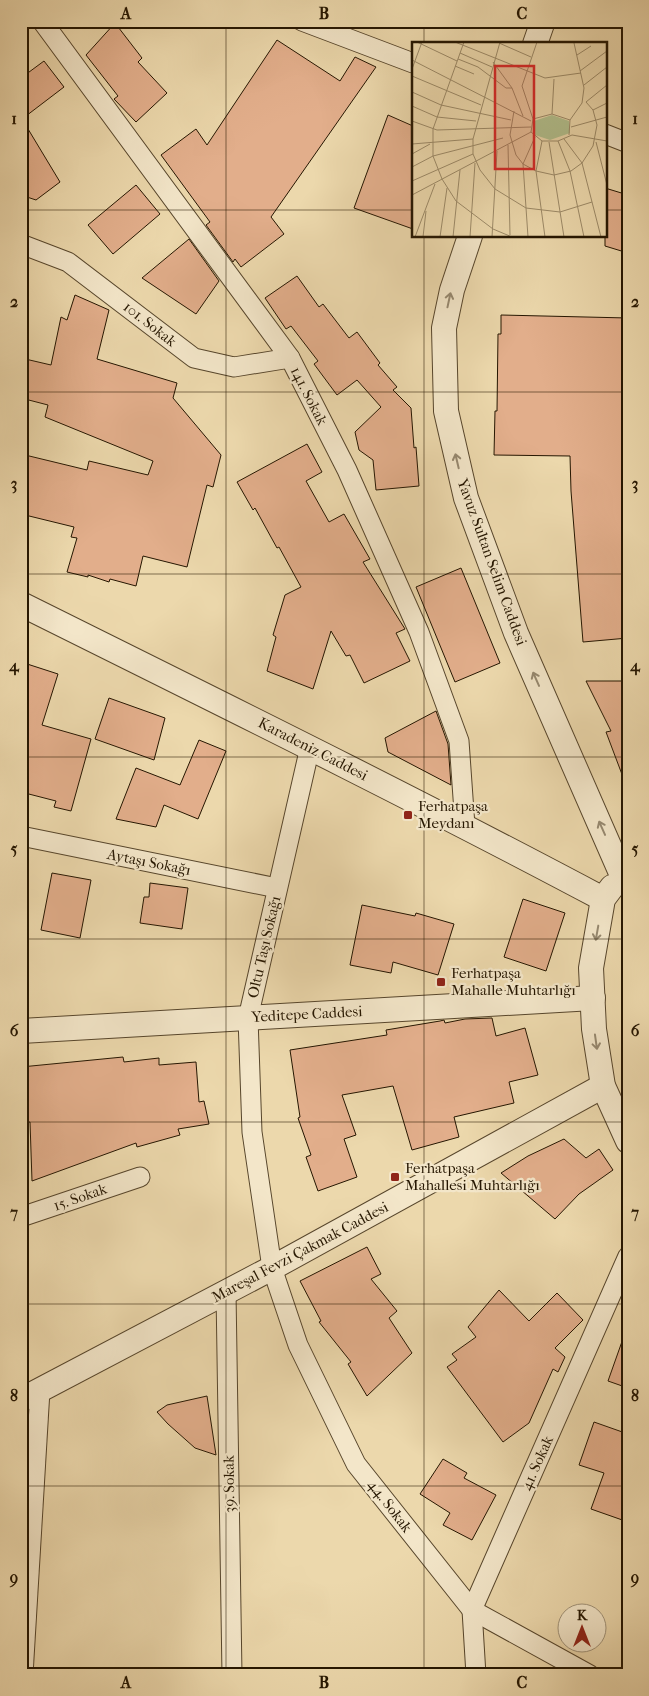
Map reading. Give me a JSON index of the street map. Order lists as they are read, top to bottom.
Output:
{
  "streets": {
    "street": [
      "101. Sokak",
      "141. Sokak",
      "Yavuz Sultan Selim Caddesi",
      "Karadeniz Caddesi",
      "Aytaşı Sokağı",
      "Oltu Taşı Sokağı",
      "Yeditepe Caddesi",
      "15. Sokak",
      "Mareşal Fevzi Çakmak Caddesi",
      "41. Sokak",
      "39. Sokak",
      "44. Sokak"
    ]
  },
  "crossings": [
    ["101. Sokak", "141. Sokak"],
    ["141. Sokak", "Karadeniz Caddesi"],
    ["Karadeniz Caddesi", "Oltu Taşı Sokağı"],
    ["Aytaşı Sokağı", "Oltu Taşı Sokağı"],
    ["Oltu Taşı Sokağı", "Yeditepe Caddesi"],
    ["Oltu Taşı Sokağı", "Mareşal Fevzi Çakmak Caddesi"],
    ["Oltu Taşı Sokağı", "44. Sokak"],
    ["Mareşal Fevzi Çakmak Caddesi", "39. Sokak"],
    ["Mareşal Fevzi Çakmak Caddesi", "44. Sokak"],
    ["41. Sokak", "44. Sokak"]
  ],
  "one_way": ["Yavuz Sultan Selim Caddesi"],
  "places": {
    "transit": ["Ferhatpaşa Meydanı", "Ferhatpaşa Mahalle Muhtarlığı", "Ferhatpaşa Mahallesi Muhtarlığı"]
  },
  "north": "top",
  "grid": {
    "columns": ["A", "B", "C"],
    "rows": [
      "1",
      "2",
      "3",
      "4",
      "5",
      "6",
      "7",
      "8",
      "9"
    ]
  }
}
